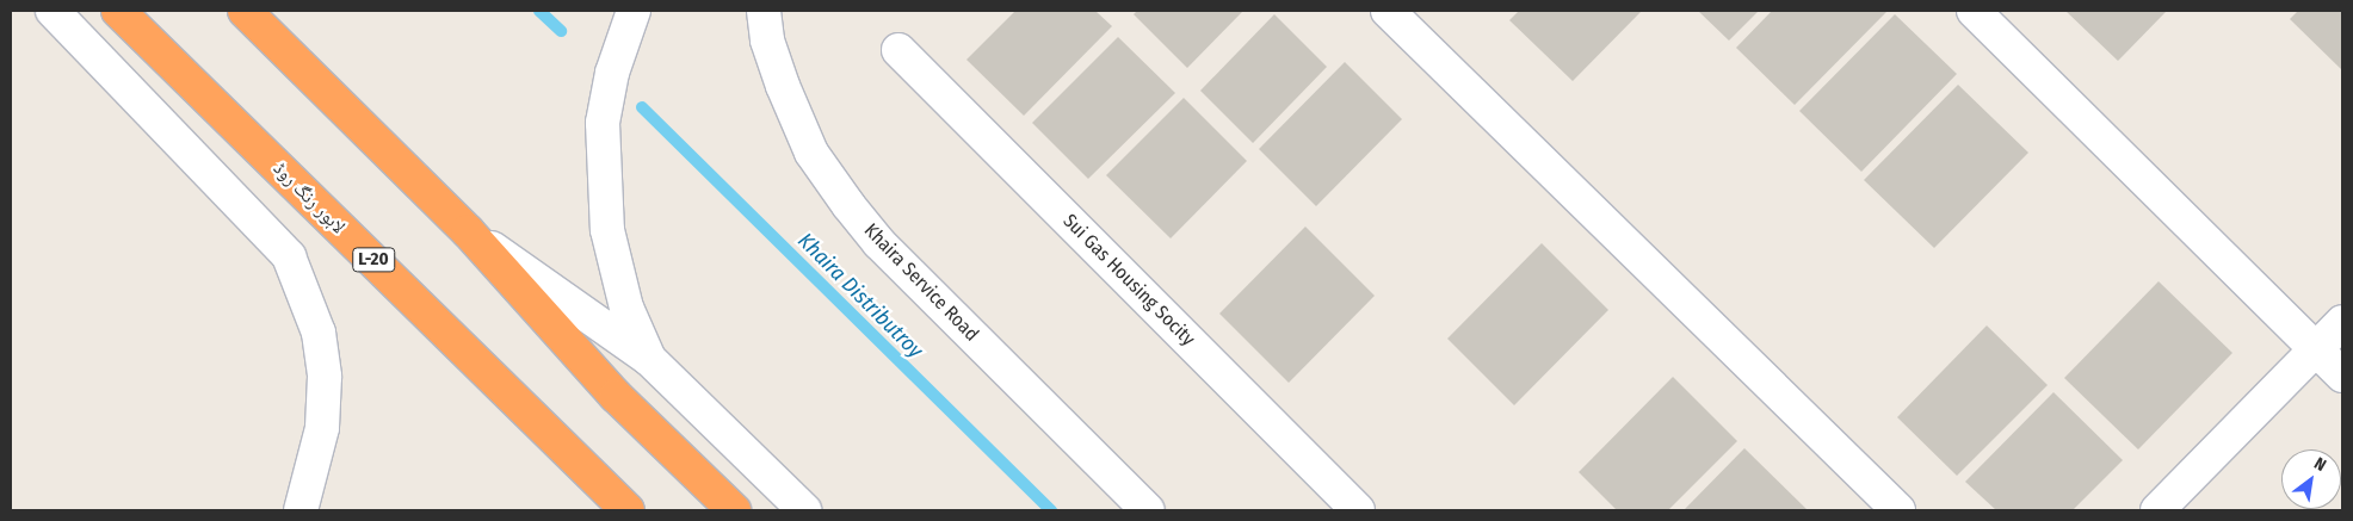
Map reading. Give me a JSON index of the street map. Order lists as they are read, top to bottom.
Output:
{
  "streets": {
    "highway": ["لاہور رنگ روڈ", "L-20"],
    "street": ["Sui Gas Housing Socity", "Khaira Service Road"]
  },
  "water": ["Khaira Distributroy"],
  "north": "top right"
}
